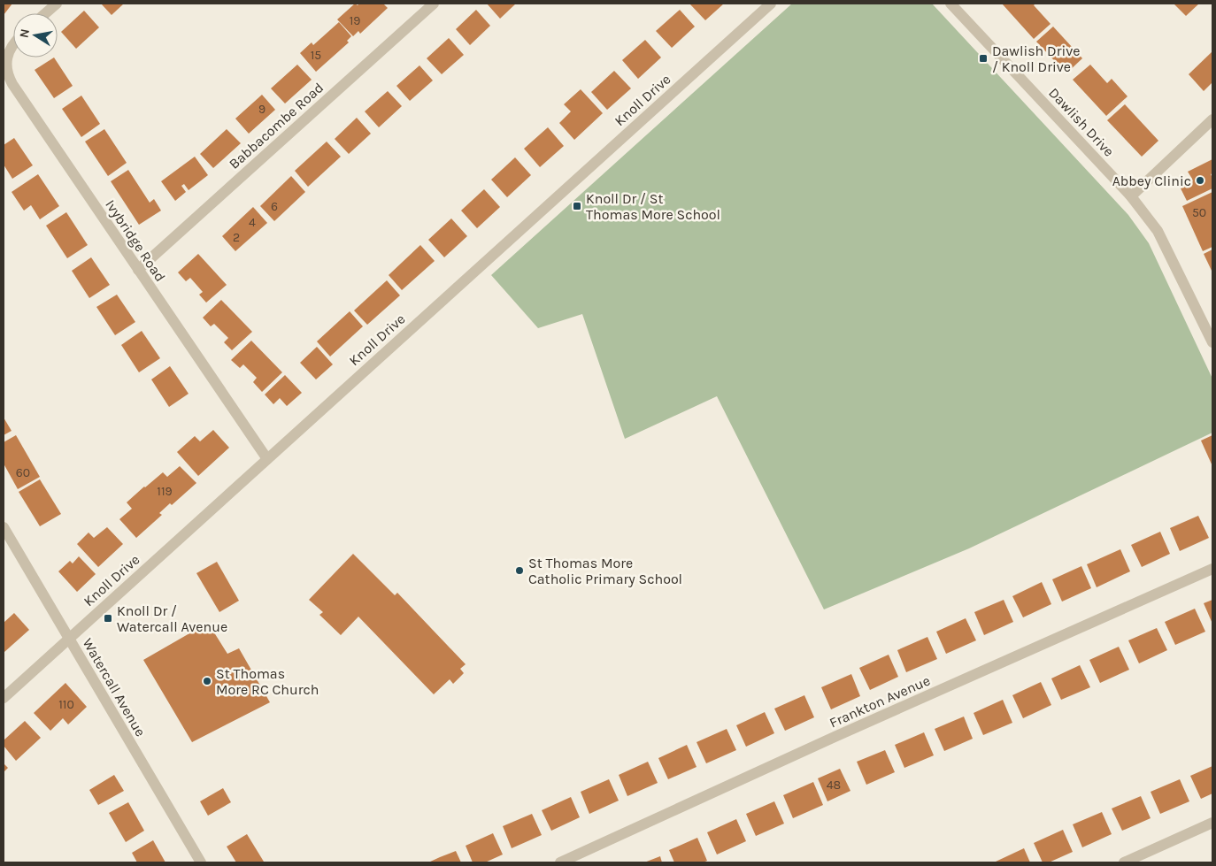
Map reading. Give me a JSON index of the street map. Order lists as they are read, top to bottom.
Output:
{
  "streets": {
    "street": [
      "Knoll Drive",
      "Dawlish Drive",
      "Babbacombe Road",
      "Ivybridge Road",
      "Watercall Avenue",
      "Frankton Avenue"
    ]
  },
  "crossings": [
    ["Knoll Drive", "Ivybridge Road"],
    ["Knoll Drive", "Watercall Avenue"],
    ["Babbacombe Road", "Ivybridge Road"]
  ],
  "places": {
    "transit": ["Dawlish Drive / Knoll Drive", "Knoll Dr / St Thomas More School", "Knoll Dr / Watercall Avenue"],
    "other": ["Abbey Clinic", "St Thomas More Catholic Primary School", "St Thomas More RC Church"]
  },
  "house_numbers": [
    "19",
    "15",
    "9",
    "6",
    "50",
    "4",
    "2",
    "60",
    "119",
    "110",
    "48"
  ],
  "north": "left"
}
